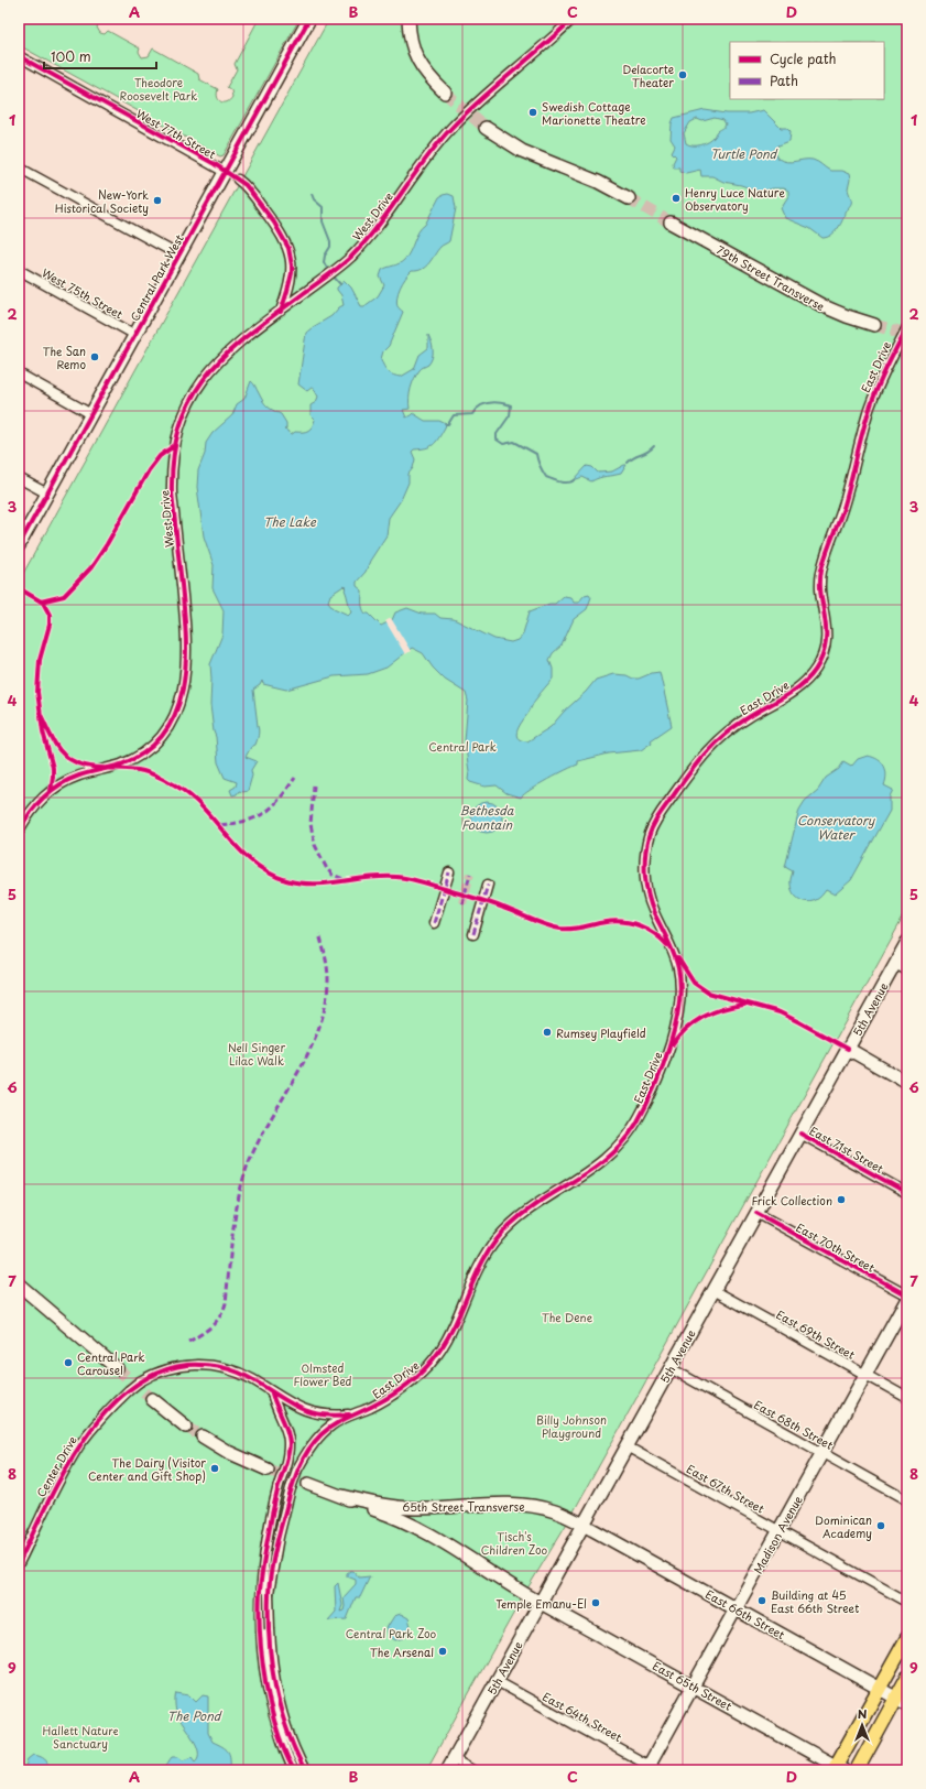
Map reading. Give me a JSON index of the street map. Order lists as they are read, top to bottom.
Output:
{
  "streets": {
    "main road": [
      "Central Park West",
      "79th Street Transverse",
      "5th Avenue",
      "65th Street Transverse",
      "Madison Avenue",
      "East 66th Street",
      "East 65th Street"
    ],
    "street": [
      "West 77th Street",
      "West Drive",
      "West 75th Street",
      "East Drive",
      "East 71st Street",
      "East 70th Street",
      "East 69th Street",
      "East 68th Street",
      "Center Drive",
      "East 67th Street",
      "East 64th Street"
    ]
  },
  "crossings": [
    ["West 77th Street", "Central Park West"],
    ["Central Park West", "West 75th Street"],
    ["5th Avenue", "East 71st Street"],
    ["5th Avenue", "East 70th Street"],
    ["5th Avenue", "East 69th Street"],
    ["5th Avenue", "East 68th Street"],
    ["5th Avenue", "East 67th Street"],
    ["5th Avenue", "65th Street Transverse"],
    ["5th Avenue", "East 66th Street"],
    ["5th Avenue", "East 65th Street"],
    ["5th Avenue", "East 64th Street"],
    ["East 70th Street", "Madison Avenue"],
    ["East 69th Street", "Madison Avenue"],
    ["East 68th Street", "Madison Avenue"],
    ["East 67th Street", "Madison Avenue"],
    ["65th Street Transverse", "East 66th Street"],
    ["65th Street Transverse", "East 65th Street"],
    ["Madison Avenue", "East 66th Street"],
    ["Madison Avenue", "East 65th Street"],
    ["Madison Avenue", "East 64th Street"]
  ],
  "water": [
    "Turtle Pond",
    "The Lake",
    "Bethesda Fountain",
    "Conservatory Water",
    "The Pond"
  ],
  "parks": [
    "Theodore Roosevelt Park",
    "Central Park",
    "Nell Singer Lilac Walk",
    "The Dene",
    "Olmsted Flower Bed",
    "Billy Johnson Playground",
    "Tisch's Children Zoo",
    "Central Park Zoo",
    "Hallett Nature Sanctuary"
  ],
  "places": [
    "Delacorte Theater",
    "Swedish Cottage Marionette Theatre",
    "Henry Luce Nature Observatory",
    "New-York Historical Society",
    "The San Remo",
    "Rumsey Playfield",
    "Frick Collection",
    "Central Park Carousel",
    "The Dairy (Visitor Center and Gift Shop)",
    "Dominican Academy",
    "Building at 45 East 66th Street",
    "Temple Emanu-El",
    "The Arsenal"
  ],
  "legend": ["Cycle path", "Path"],
  "scale_bar": "100 m",
  "north": "top",
  "grid": {
    "columns": [
      "A",
      "B",
      "C",
      "D"
    ],
    "rows": [
      "1",
      "2",
      "3",
      "4",
      "5",
      "6",
      "7",
      "8",
      "9"
    ]
  }
}
